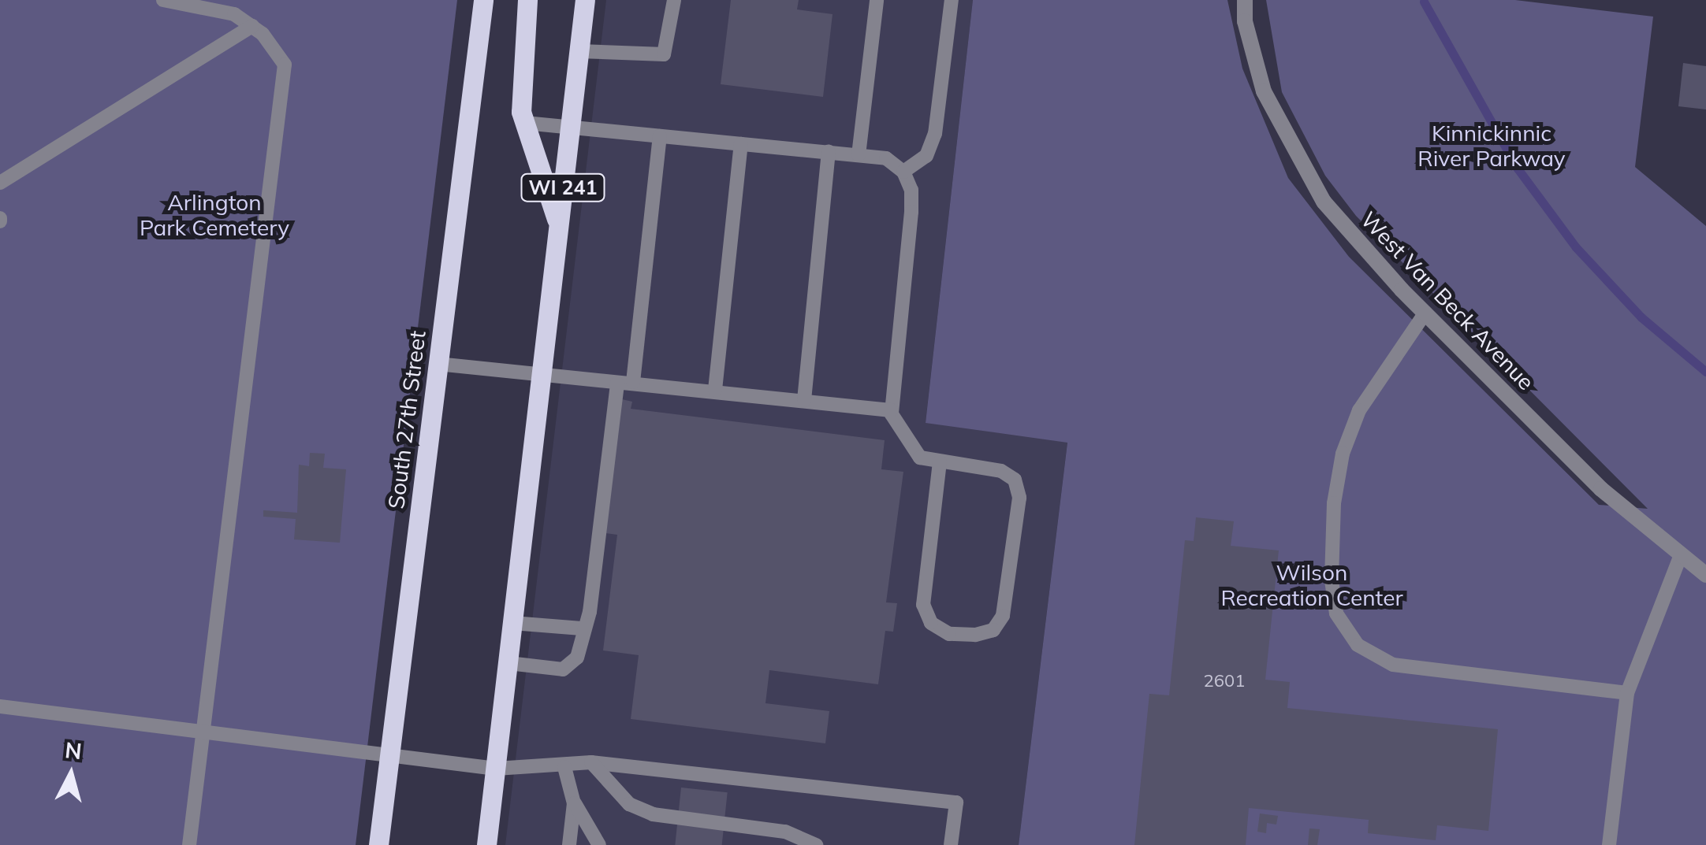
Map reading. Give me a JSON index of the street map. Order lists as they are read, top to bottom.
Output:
{
  "streets": {
    "main road": ["WI 241", "South 27th Street"],
    "street": ["West Van Beck Avenue"]
  },
  "parks": ["Kinnickinnic River Parkway", "Arlington Park Cemetery", "Wilson Recreation Center"],
  "house_numbers": ["2601"],
  "north": "top"
}
